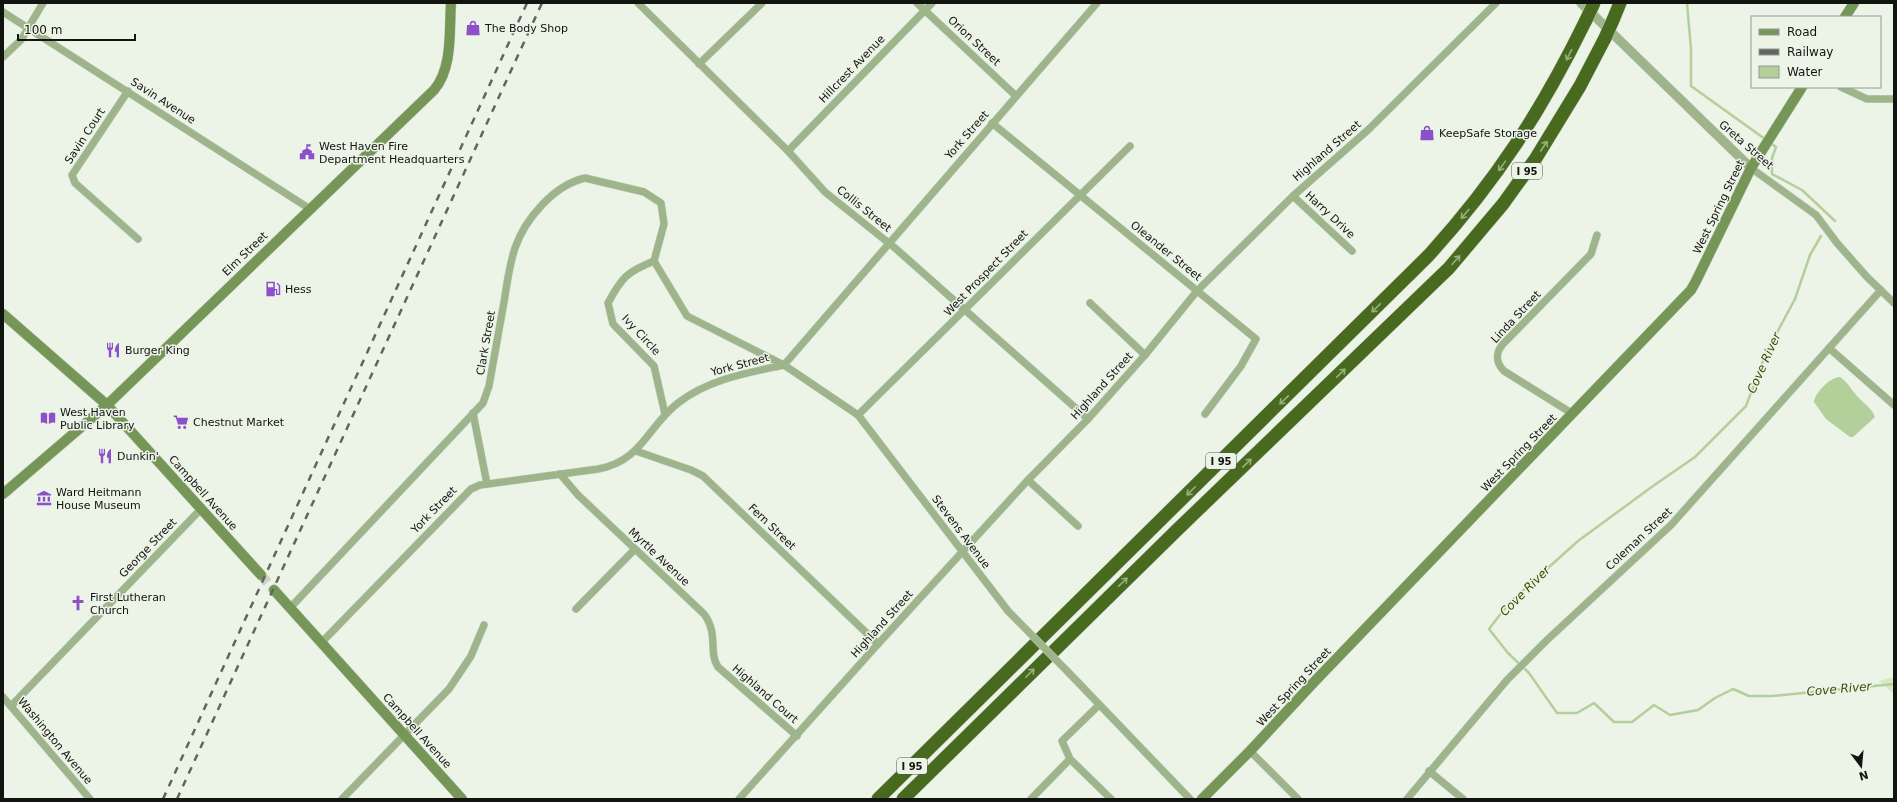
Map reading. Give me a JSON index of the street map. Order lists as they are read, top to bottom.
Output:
{
  "streets": {
    "highway": ["I 95"],
    "main road": ["West Spring Street", "Elm Street", "Campbell Avenue"],
    "street": [
      "Orion Street",
      "Hillcrest Avenue",
      "Savin Avenue",
      "York Street",
      "Savin Court",
      "Greta Street",
      "Highland Street",
      "Collis Street",
      "Harry Drive",
      "Oleander Street",
      "West Prospect Street",
      "Linda Street",
      "Ivy Circle",
      "Clark Street",
      "Fern Street",
      "Stevens Avenue",
      "Coleman Street",
      "George Street",
      "Myrtle Avenue",
      "Highland Court",
      "Washington Avenue"
    ]
  },
  "crossings": [
    ["Orion Street", "Hillcrest Avenue"],
    ["Orion Street", "York Street"],
    ["Hillcrest Avenue", "Collis Street"],
    ["Savin Avenue", "Savin Court"],
    ["Savin Avenue", "Elm Street"],
    ["York Street", "Collis Street"],
    ["York Street", "Oleander Street"],
    ["York Street", "Ivy Circle"],
    ["York Street", "Campbell Avenue"],
    ["York Street", "Fern Street"],
    ["York Street", "Stevens Avenue"],
    ["York Street", "Myrtle Avenue"],
    ["Greta Street", "West Spring Street"],
    ["Greta Street", "Coleman Street"],
    ["Highland Street", "Collis Street"],
    ["Highland Street", "Harry Drive"],
    ["Highland Street", "Oleander Street"],
    ["Highland Street", "Fern Street"],
    ["Highland Street", "Stevens Avenue"],
    ["Highland Street", "Highland Court"],
    ["West Spring Street", "Linda Street"],
    ["Collis Street", "West Prospect Street"],
    ["Oleander Street", "West Prospect Street"],
    ["Elm Street", "Campbell Avenue"],
    ["West Prospect Street", "Stevens Avenue"],
    ["Ivy Circle", "Clark Street"],
    ["Ivy Circle", "Stevens Avenue"],
    ["Clark Street", "Campbell Avenue"],
    ["Clark Street", "Stevens Avenue"],
    ["Campbell Avenue", "George Street"],
    ["George Street", "Washington Avenue"],
    ["Myrtle Avenue", "Highland Court"]
  ],
  "water": ["Cove River"],
  "places": {
    "shop": ["The Body Shop", "KeepSafe Storage"],
    "public building": ["West Haven Fire Department Headquarters"],
    "fuel station": ["Hess"],
    "restaurant": ["Burger King", "Dunkin'"],
    "library": ["West Haven Public Library"],
    "supermarket": ["Chestnut Market"],
    "museum": ["Ward Heitmann House Museum"],
    "church": ["First Lutheran Church"]
  },
  "legend": ["Road", "Railway", "Water"],
  "scale_bar": "100 m",
  "north": "bottom"
}
